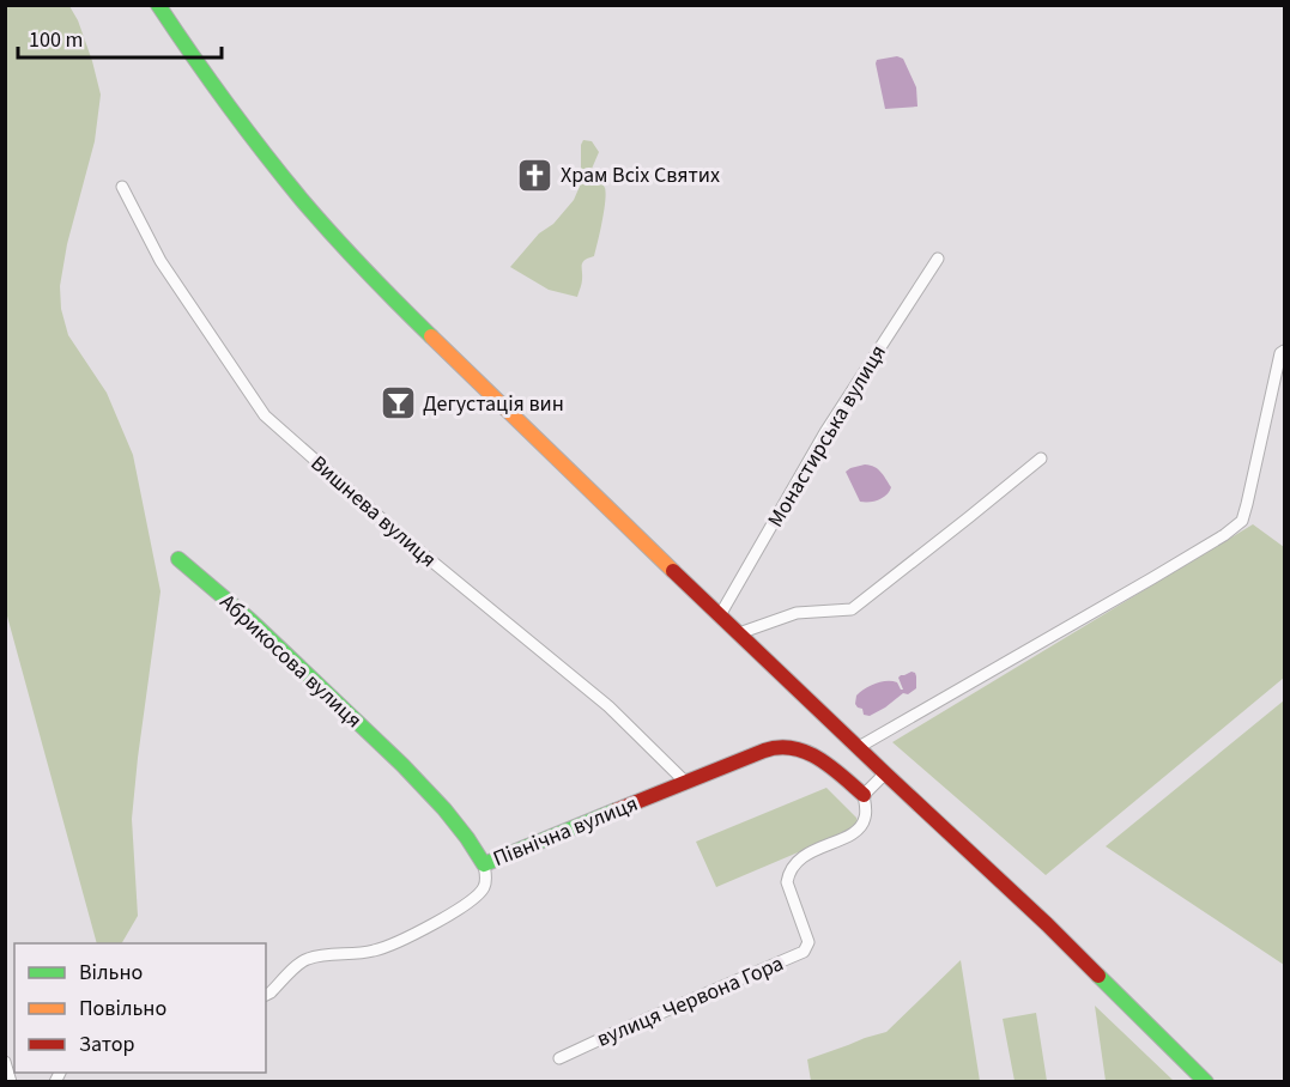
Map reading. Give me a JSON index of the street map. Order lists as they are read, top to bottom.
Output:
{
  "streets": {
    "main road": ["Абрикосова вулиця", "Північна вулиця"],
    "street": ["Монастирська вулиця", "Вишнева вулиця", "вулиця Червона Гора"]
  },
  "crossings": [
    ["Вишнева вулиця", "Північна вулиця"],
    ["Абрикосова вулиця", "Північна вулиця"],
    ["Північна вулиця", "вулиця Червона Гора"]
  ],
  "places": {
    "church": ["Храм Всіх Святих"],
    "bar": ["Дегустація вин"]
  },
  "legend": ["Вільно", "Повільно", "Затор"],
  "scale_bar": "100 m"
}
